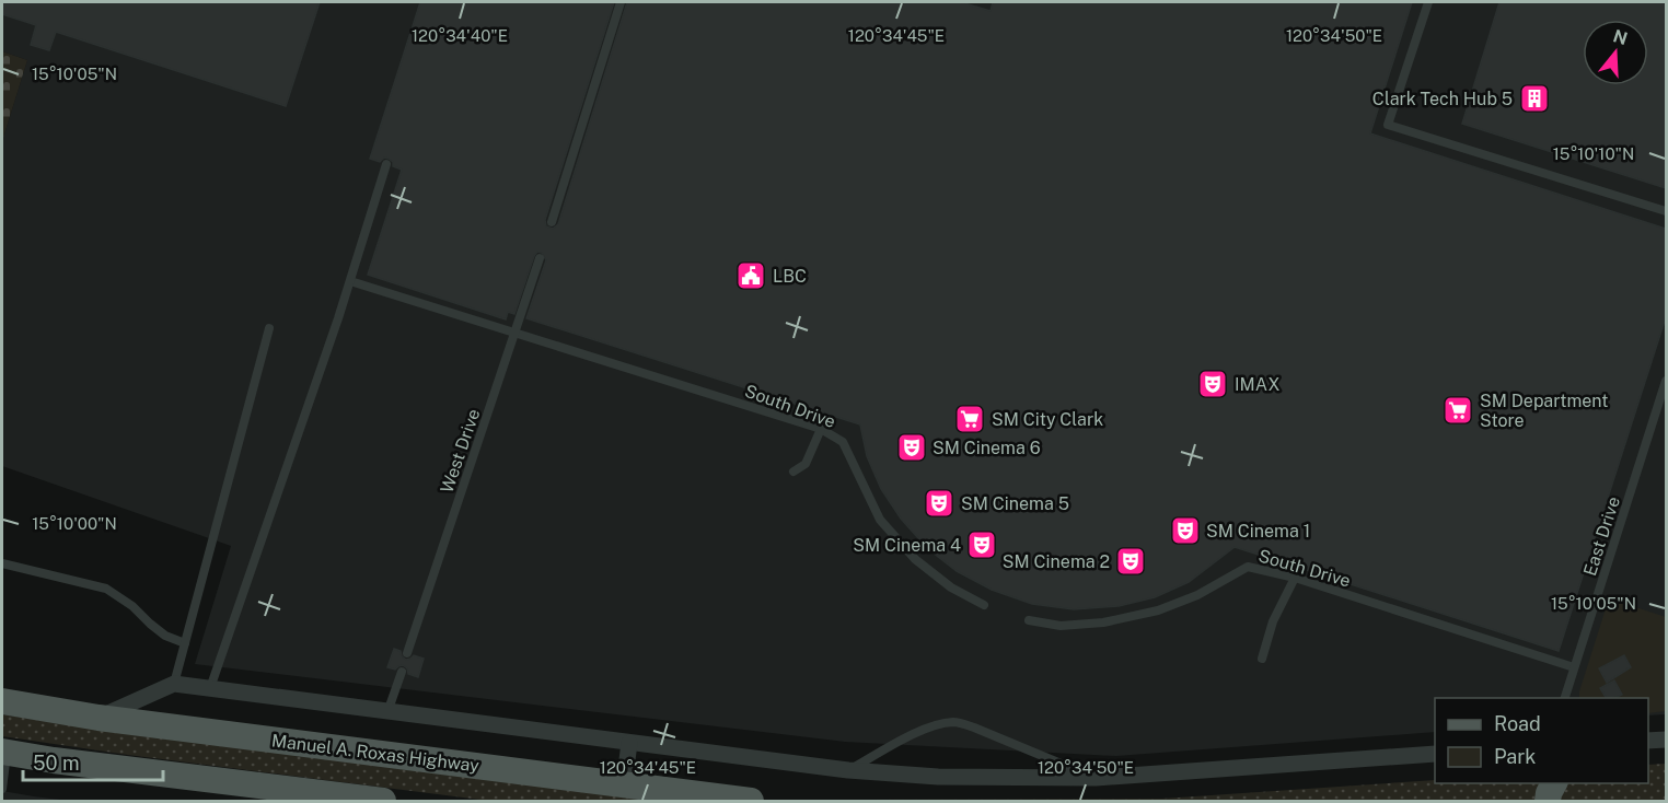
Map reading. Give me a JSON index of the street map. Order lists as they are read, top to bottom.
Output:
{
  "streets": {
    "main road": ["Manuel A. Roxas Highway"],
    "lane": ["South Drive", "West Drive", "East Drive"]
  },
  "crossings": [
    ["South Drive", "West Drive"],
    ["South Drive", "East Drive"]
  ],
  "places": {
    "building": ["Clark Tech Hub 5"],
    "public building": ["LBC"],
    "theatre": [
      "IMAX",
      "SM Cinema 6",
      "SM Cinema 5",
      "SM Cinema 1",
      "SM Cinema 4",
      "SM Cinema 2"
    ],
    "supermarket": ["SM Department Store", "SM City Clark"]
  },
  "legend": ["Road", "Park"],
  "scale_bar": "50 m",
  "north": "top",
  "coordinates": [
    "120°34'40\"E",
    "120°34'45\"E",
    "120°34'50\"E",
    "15°10'05\"N",
    "15°10'10\"N",
    "15°10'00\"N"
  ]
}
